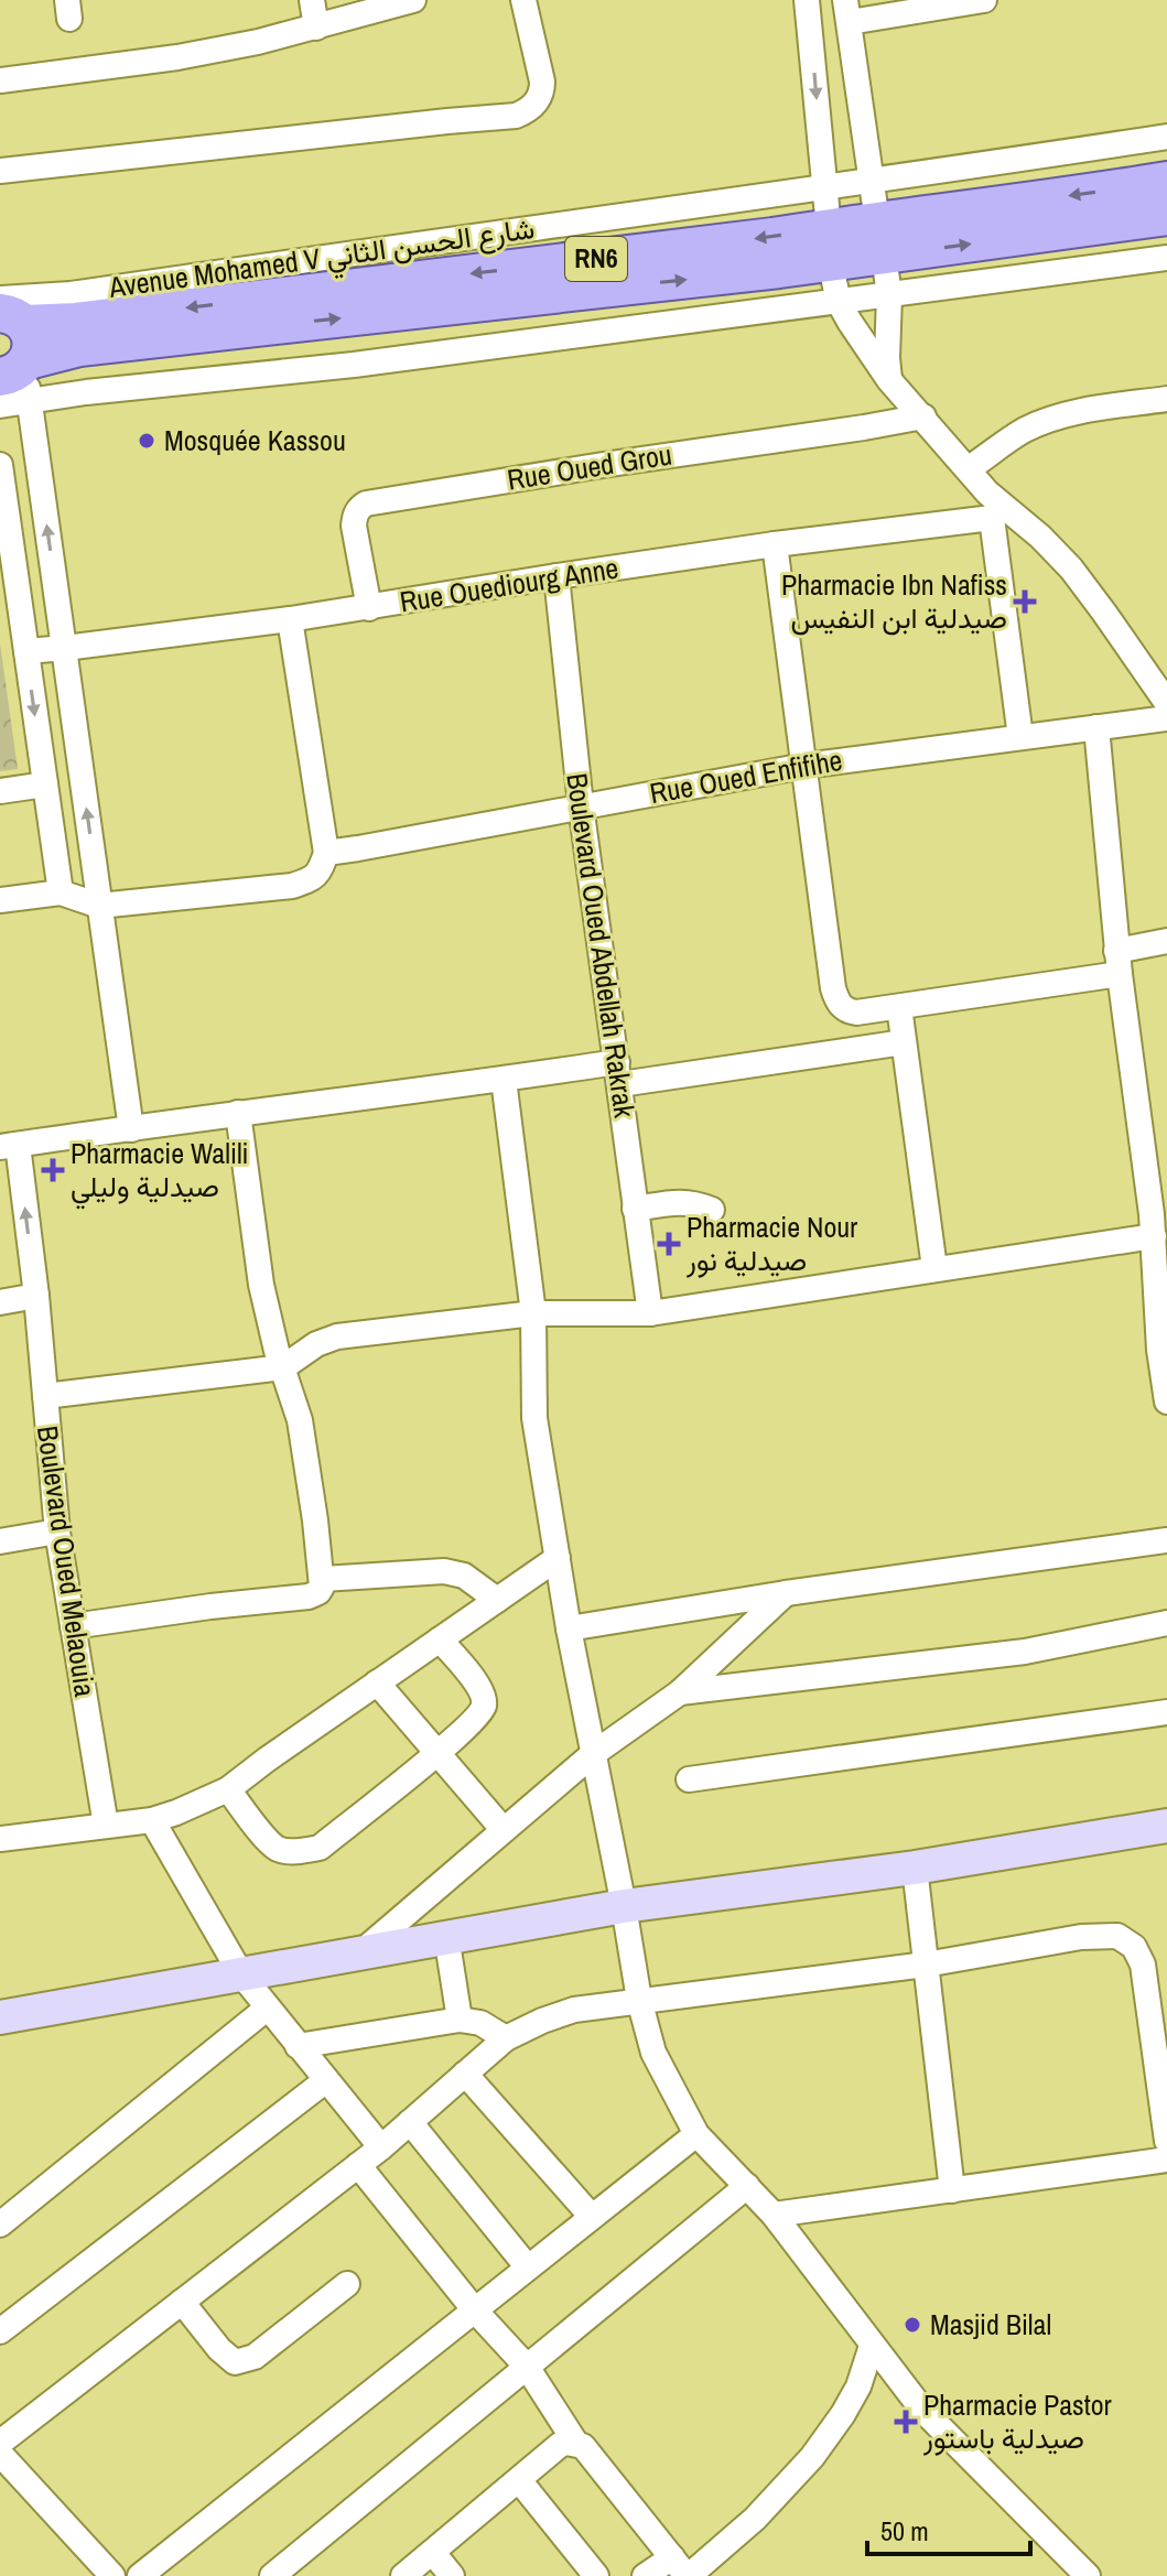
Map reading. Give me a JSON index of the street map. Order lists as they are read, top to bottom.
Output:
{
  "streets": {
    "main road": ["RN6"],
    "street": [
      "Avenue Mohamed V شارع الحسن الثاني",
      "Rue Oued Grou",
      "Rue Ouediourg Anne",
      "Rue Oued Enfifihe",
      "Boulevard Oued Abdellah Rakrak",
      "Boulevard Oued Melaouia"
    ]
  },
  "crossings": [
    ["Avenue Mohamed V شارع الحسن الثاني", "RN6"],
    ["Rue Oued Grou", "Rue Ouediourg Anne"],
    ["Rue Ouediourg Anne", "Boulevard Oued Abdellah Rakrak"],
    ["Rue Oued Enfifihe", "Boulevard Oued Abdellah Rakrak"]
  ],
  "places": {
    "other": ["Mosquée Kassou", "Masjid Bilal"],
    "health": [
      "Pharmacie Ibn Nafiss صيدلية ابن النفيس",
      "Pharmacie Walili صيدلية وليلي",
      "Pharmacie Nour صيدلية نور",
      "Pharmacie Pastor صيدلية باستور"
    ]
  },
  "scale_bar": "50 m"
}
